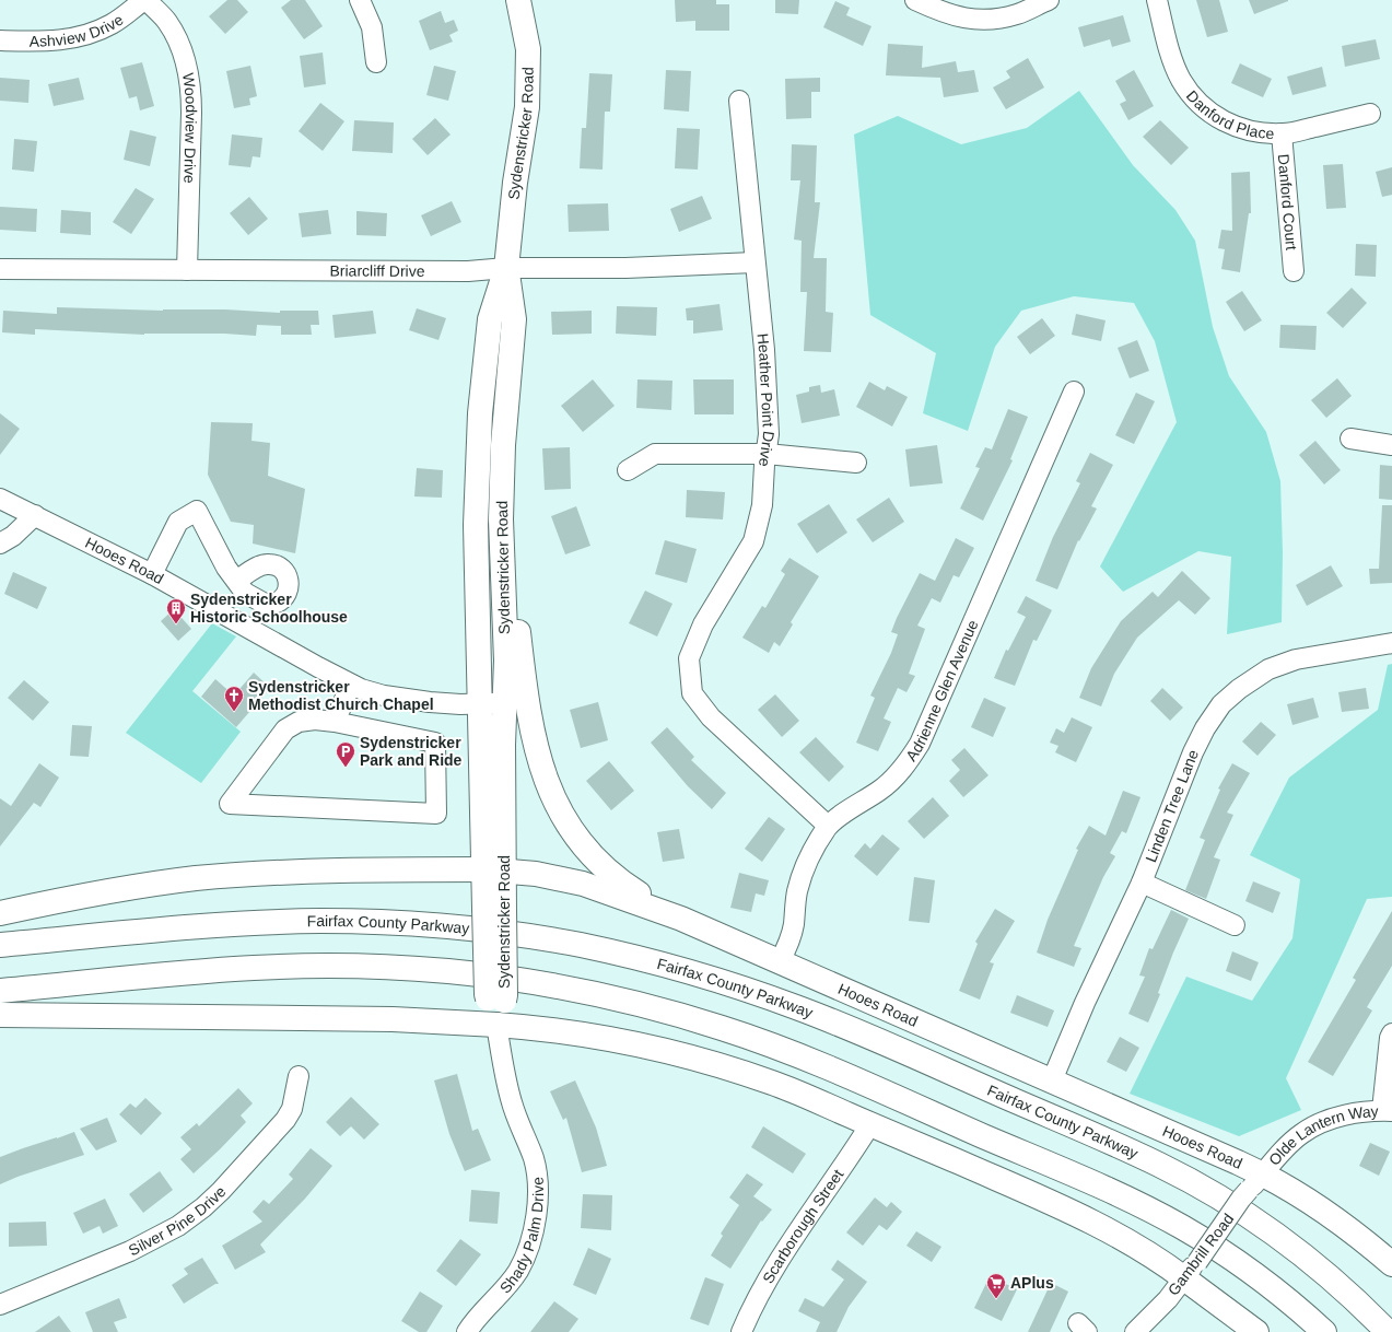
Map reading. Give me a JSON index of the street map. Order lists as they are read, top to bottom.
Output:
{
  "streets": {
    "main road": ["Sydenstricker Road", "Hooes Road", "Fairfax County Parkway"],
    "street": [
      "Ashview Drive",
      "Danford Place",
      "Woodview Drive",
      "Danford Court",
      "Briarcliff Drive",
      "Heather Point Drive",
      "Adrienne Glen Avenue",
      "Linden Tree Lane",
      "Olde Lantern Way",
      "Silver Pine Drive",
      "Scarborough Street",
      "Shady Palm Drive",
      "Gambrill Road"
    ]
  },
  "crossings": [
    ["Ashview Drive", "Woodview Drive"],
    ["Danford Place", "Danford Court"],
    ["Woodview Drive", "Briarcliff Drive"],
    ["Sydenstricker Road", "Briarcliff Drive"],
    ["Sydenstricker Road", "Hooes Road"],
    ["Sydenstricker Road", "Shady Palm Drive"],
    ["Briarcliff Drive", "Heather Point Drive"],
    ["Heather Point Drive", "Adrienne Glen Avenue"],
    ["Hooes Road", "Adrienne Glen Avenue"],
    ["Hooes Road", "Linden Tree Lane"],
    ["Hooes Road", "Olde Lantern Way"],
    ["Hooes Road", "Gambrill Road"],
    ["Olde Lantern Way", "Gambrill Road"]
  ],
  "places": {
    "building": ["Sydenstricker Historic Schoolhouse"],
    "church": ["Sydenstricker Methodist Church Chapel"],
    "parking": ["Sydenstricker Park and Ride"],
    "supermarket": ["APlus"]
  }
}
